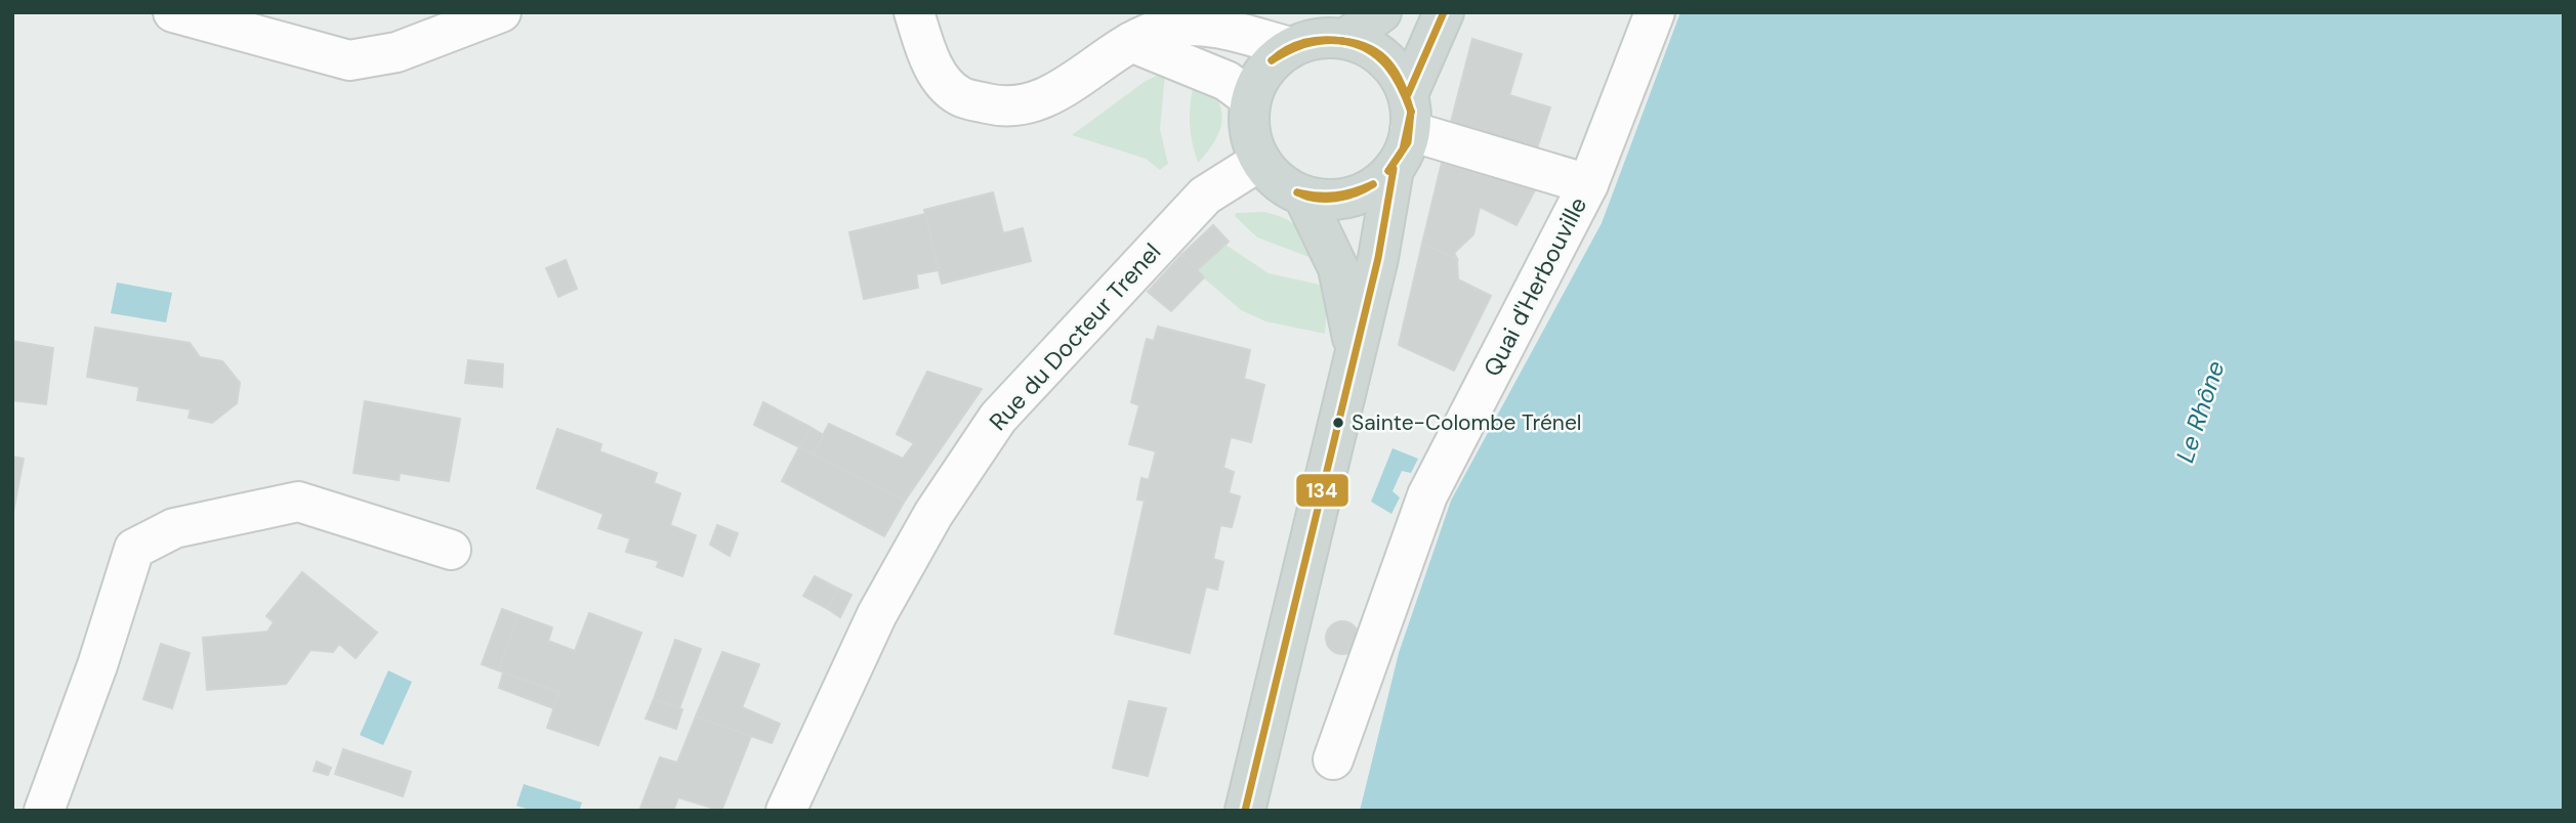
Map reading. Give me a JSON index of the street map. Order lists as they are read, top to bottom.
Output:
{
  "streets": {
    "street": ["Quai d'Herbouville", "Rue du Docteur Trenel"]
  },
  "water": ["Le Rhône"],
  "places": ["Sainte-Colombe Trénel"],
  "lines": ["transit line 134"]
}
